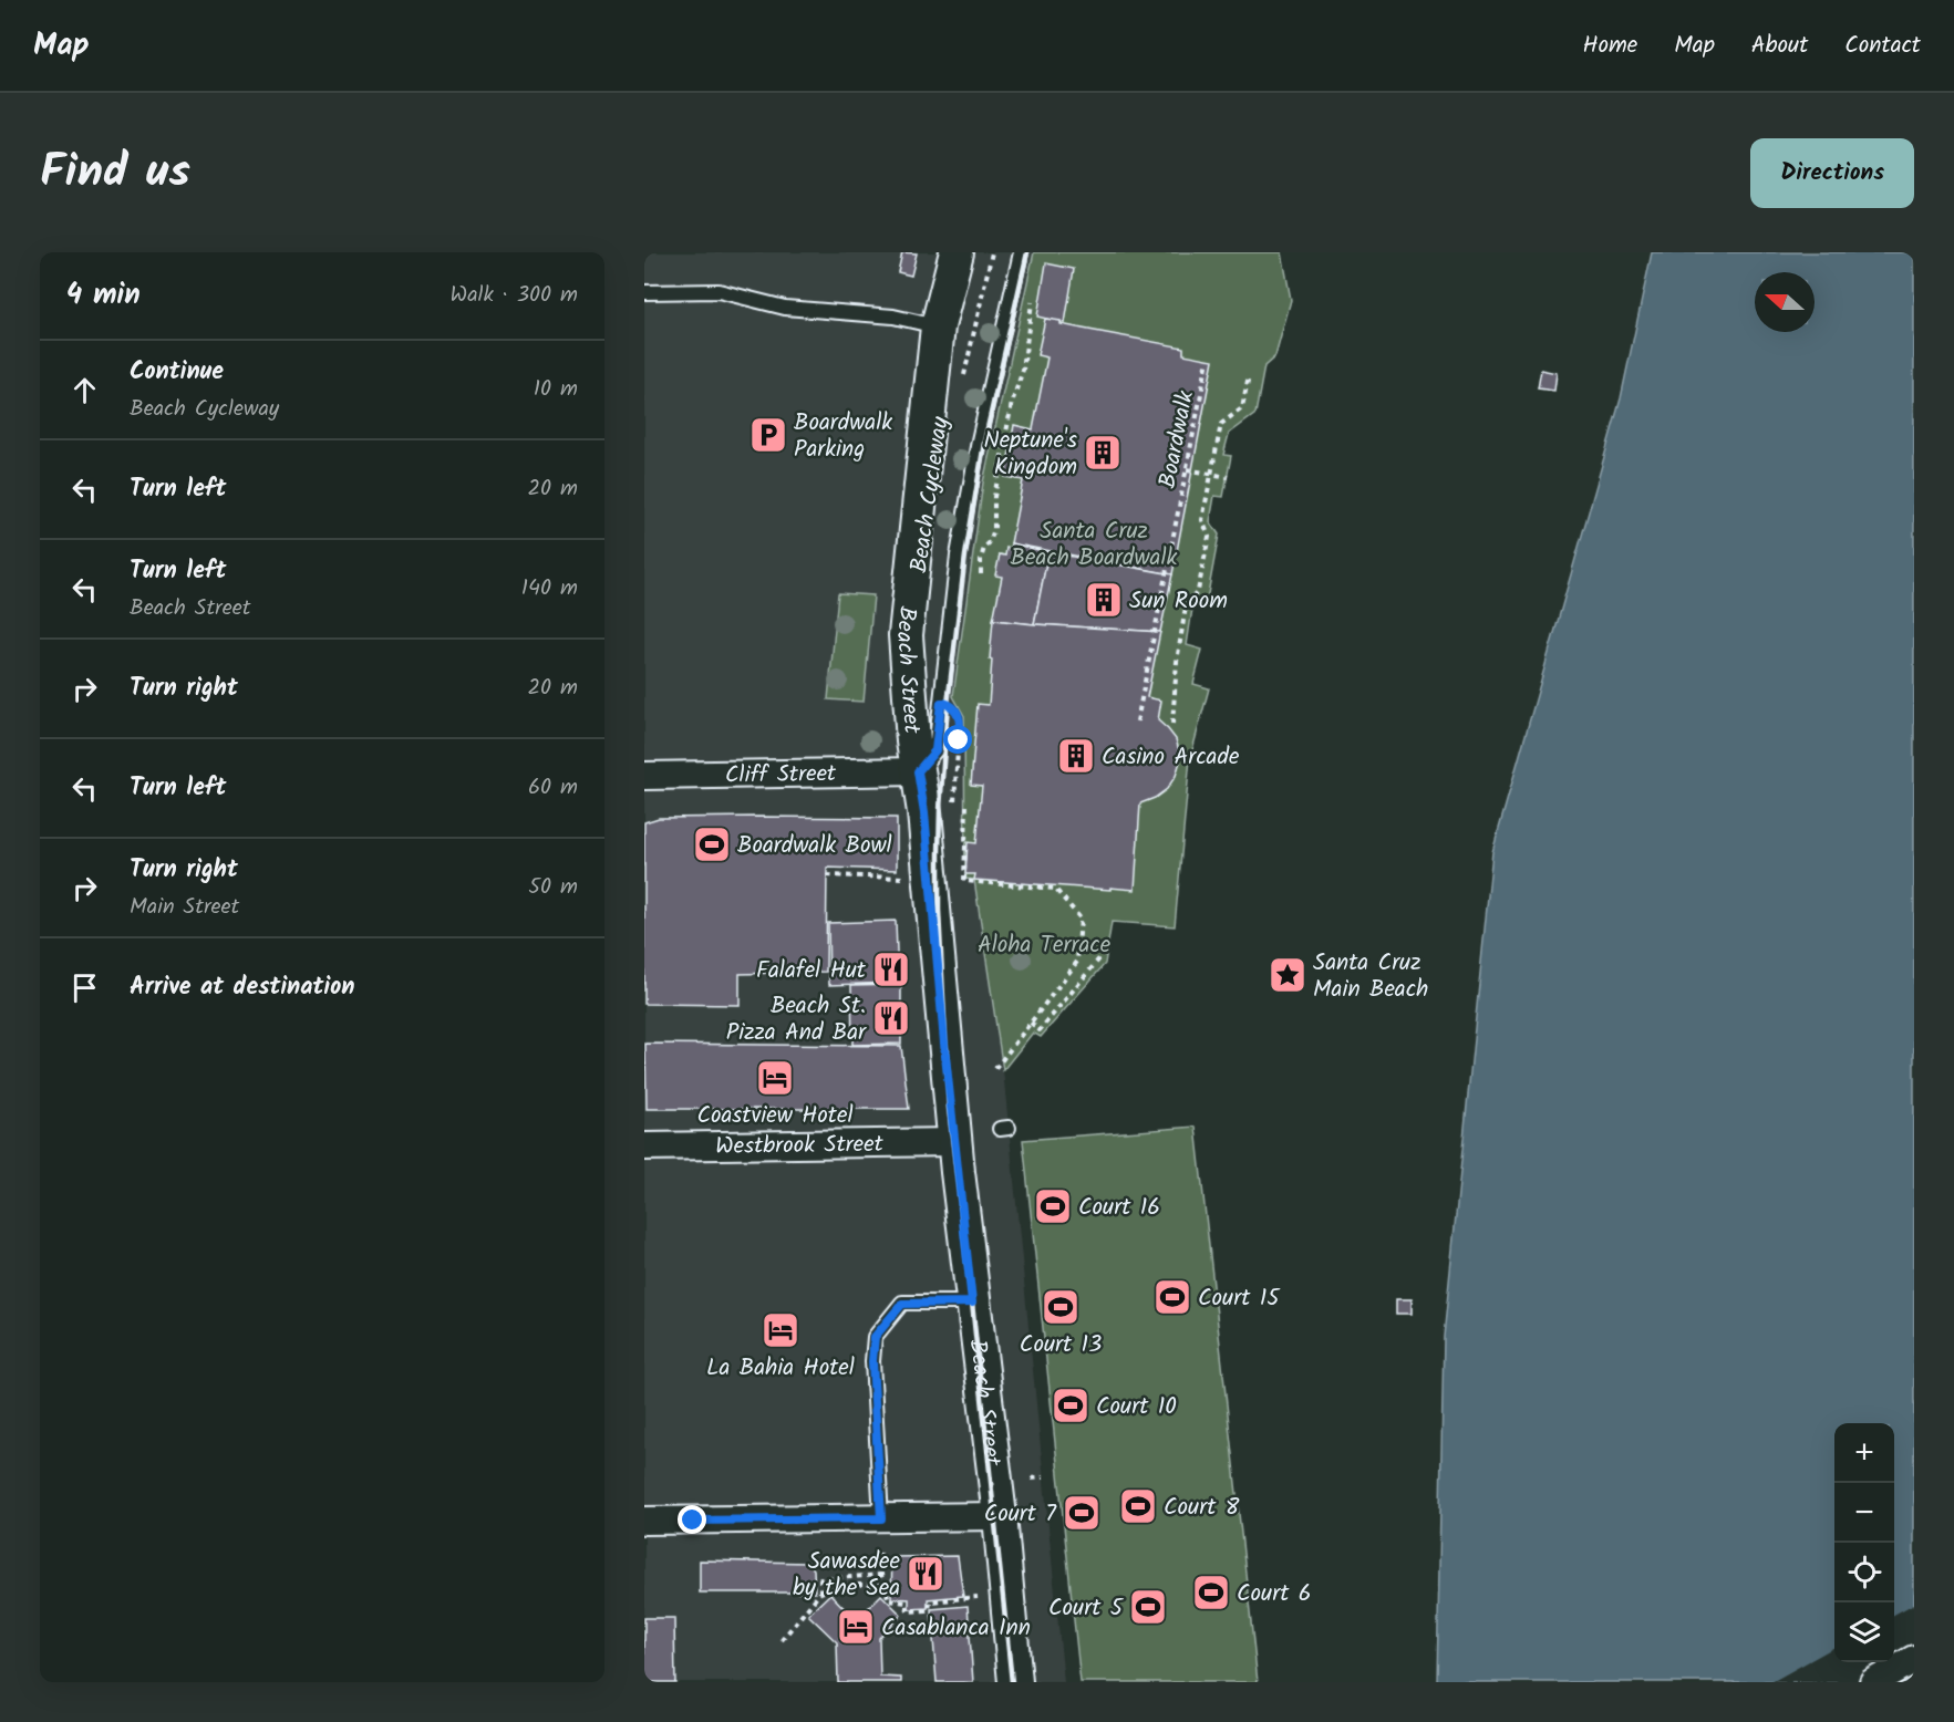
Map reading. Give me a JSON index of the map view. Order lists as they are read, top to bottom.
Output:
{
  "streets": {
    "street": ["Beach Street", "Cliff Street", "Westbrook Street"],
    "path": ["Boardwalk"]
  },
  "crossings": [
    ["Beach Street", "Cliff Street"],
    ["Beach Street", "Westbrook Street"]
  ],
  "parks": ["Santa Cruz Beach Boardwalk", "Aloha Terrace"],
  "places": {
    "parking": ["Boardwalk Parking"],
    "building": ["Neptune's Kingdom", "Sun Room", "Casino Arcade"],
    "sports": [
      "Boardwalk Bowl",
      "Court 16",
      "Court 15",
      "Court 13",
      "Court 10",
      "Court 8",
      "Court 7",
      "Court 6",
      "Court 5"
    ],
    "restaurant": ["Falafel Hut", "Beach St. Pizza And Bar", "Sawasdee by the Sea"],
    "place": ["Santa Cruz Main Beach"],
    "hotel": ["Coastview Hotel", "La Bahia Hotel", "Casablanca Inn"]
  },
  "north": "left",
  "page": {
    "header": "Map",
    "nav": [
      "Home",
      "Map",
      "About",
      "Contact"
    ],
    "title": "Find us",
    "buttons": "Directions",
    "heading": ["4 min", "Walk · 300 m"],
    "list": [
      ["Continue", "Beach Cycleway", "10 m"],
      ["Turn left", "20 m"],
      ["Turn left", "Beach Street", "140 m"],
      ["Turn right", "20 m"],
      ["Turn left", "60 m"],
      ["Turn right", "Main Street", "50 m"],
      "Arrive at destination"
    ],
    "map_buttons": ["+", "−"]
  }
}
